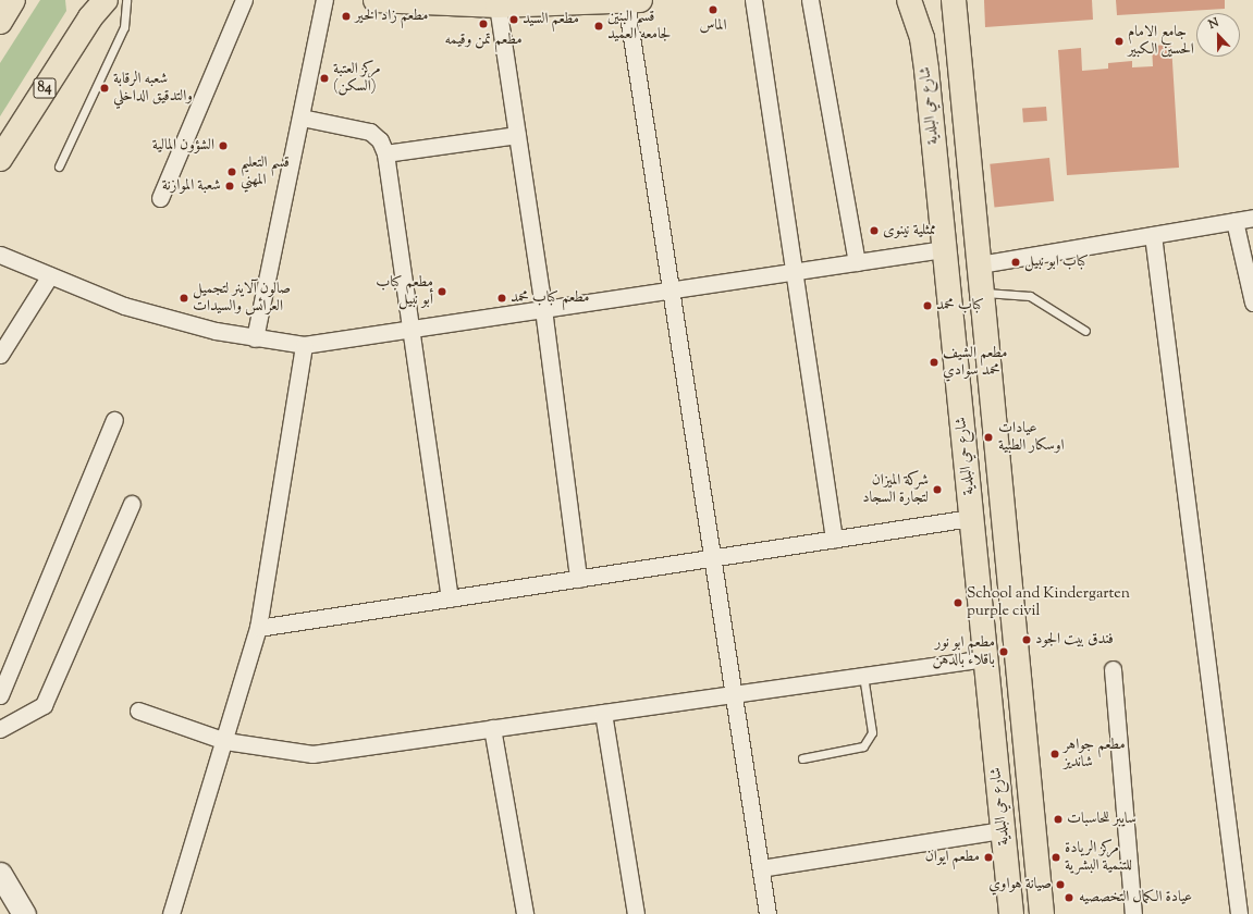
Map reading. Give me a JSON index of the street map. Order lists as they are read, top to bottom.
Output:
{
  "streets": {
    "main road": ["84", "شارع حي البلدية"]
  },
  "places": [
    "الماس",
    "مطعم زاد الخير",
    "مطعم السيد",
    "مطعم تمن وقيمه",
    "قسم البنين لجامعه العميد",
    "جامع الامام الحسين الكبير",
    "مركز العتبة (السكن)",
    "شعبه الرقابة والتدقيق الداخلي",
    "الشؤون المالية",
    "قسم التعليم المهني",
    "شعبة الموازنة",
    "ممثلية نينوى",
    "كباب ابو نبيل",
    "مطعم كباب أبو نبيل",
    "صالون آلاينر لتجميل العرائس والسيدات",
    "مطعم كباب محمد",
    "كباب محمد",
    "مطعم الشيف محمد سوادي",
    "عيادات اوسكار الطبية",
    "شركة الميزان لتجارة السجاد",
    "School and Kindergarten purple civil",
    "فندق بيت الجود",
    "مطعم ابو نور باقلاء بالدهن",
    "مطعم جواهر شانديز",
    "سايبر للحاسبات",
    "مطعم ايوان",
    "مركز الريادة للتنمية البشرية",
    "صيانة هواوي",
    "عيادة الكمال التخصصيه"
  ],
  "north": "top"
}
